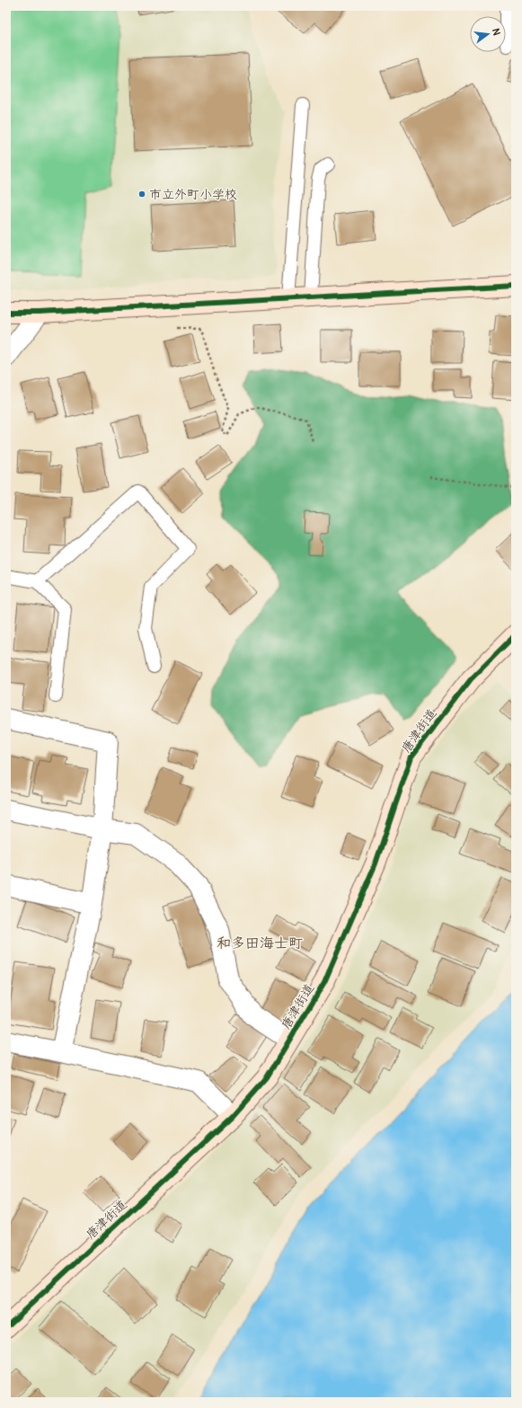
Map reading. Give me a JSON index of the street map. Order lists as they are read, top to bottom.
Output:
{
  "streets": {
    "street": ["唐津街道"]
  },
  "districts": ["和多田海士町"],
  "places": ["市立外町小学校"],
  "north": "right"
}
